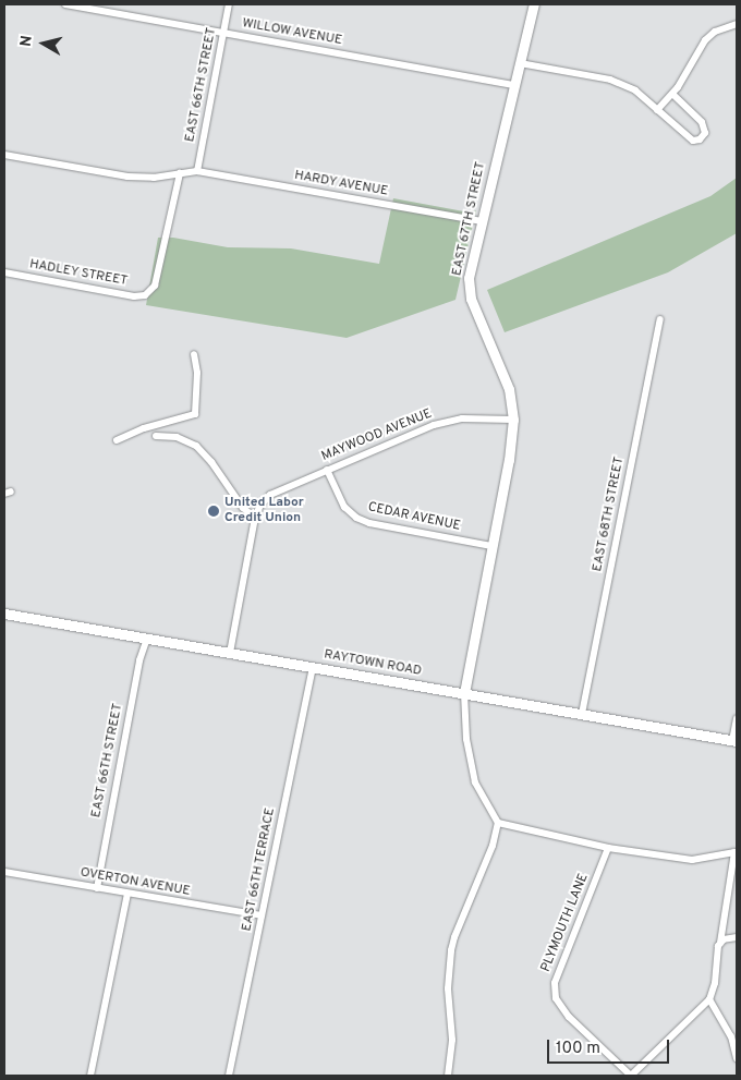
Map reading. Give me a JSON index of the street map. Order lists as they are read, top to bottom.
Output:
{
  "streets": {
    "main road": ["EAST 67TH STREET", "RAYTOWN ROAD"],
    "street": [
      "WILLOW AVENUE",
      "EAST 66TH STREET",
      "HARDY AVENUE",
      "HADLEY STREET",
      "MAYWOOD AVENUE",
      "EAST 68TH STREET",
      "CEDAR AVENUE",
      "EAST 66TH TERRACE",
      "OVERTON AVENUE",
      "PLYMOUTH LANE"
    ]
  },
  "crossings": [
    ["WILLOW AVENUE", "EAST 66TH STREET"],
    ["WILLOW AVENUE", "EAST 67TH STREET"],
    ["EAST 66TH STREET", "HARDY AVENUE"],
    ["EAST 66TH STREET", "RAYTOWN ROAD"],
    ["EAST 66TH STREET", "OVERTON AVENUE"],
    ["HARDY AVENUE", "EAST 67TH STREET"],
    ["HARDY AVENUE", "HADLEY STREET"],
    ["EAST 67TH STREET", "MAYWOOD AVENUE"],
    ["EAST 67TH STREET", "CEDAR AVENUE"],
    ["EAST 67TH STREET", "RAYTOWN ROAD"],
    ["MAYWOOD AVENUE", "CEDAR AVENUE"],
    ["EAST 68TH STREET", "RAYTOWN ROAD"],
    ["RAYTOWN ROAD", "EAST 66TH TERRACE"],
    ["EAST 66TH TERRACE", "OVERTON AVENUE"]
  ],
  "places": ["United Labor Credit Union"],
  "scale_bar": "100 m",
  "north": "left"
}
